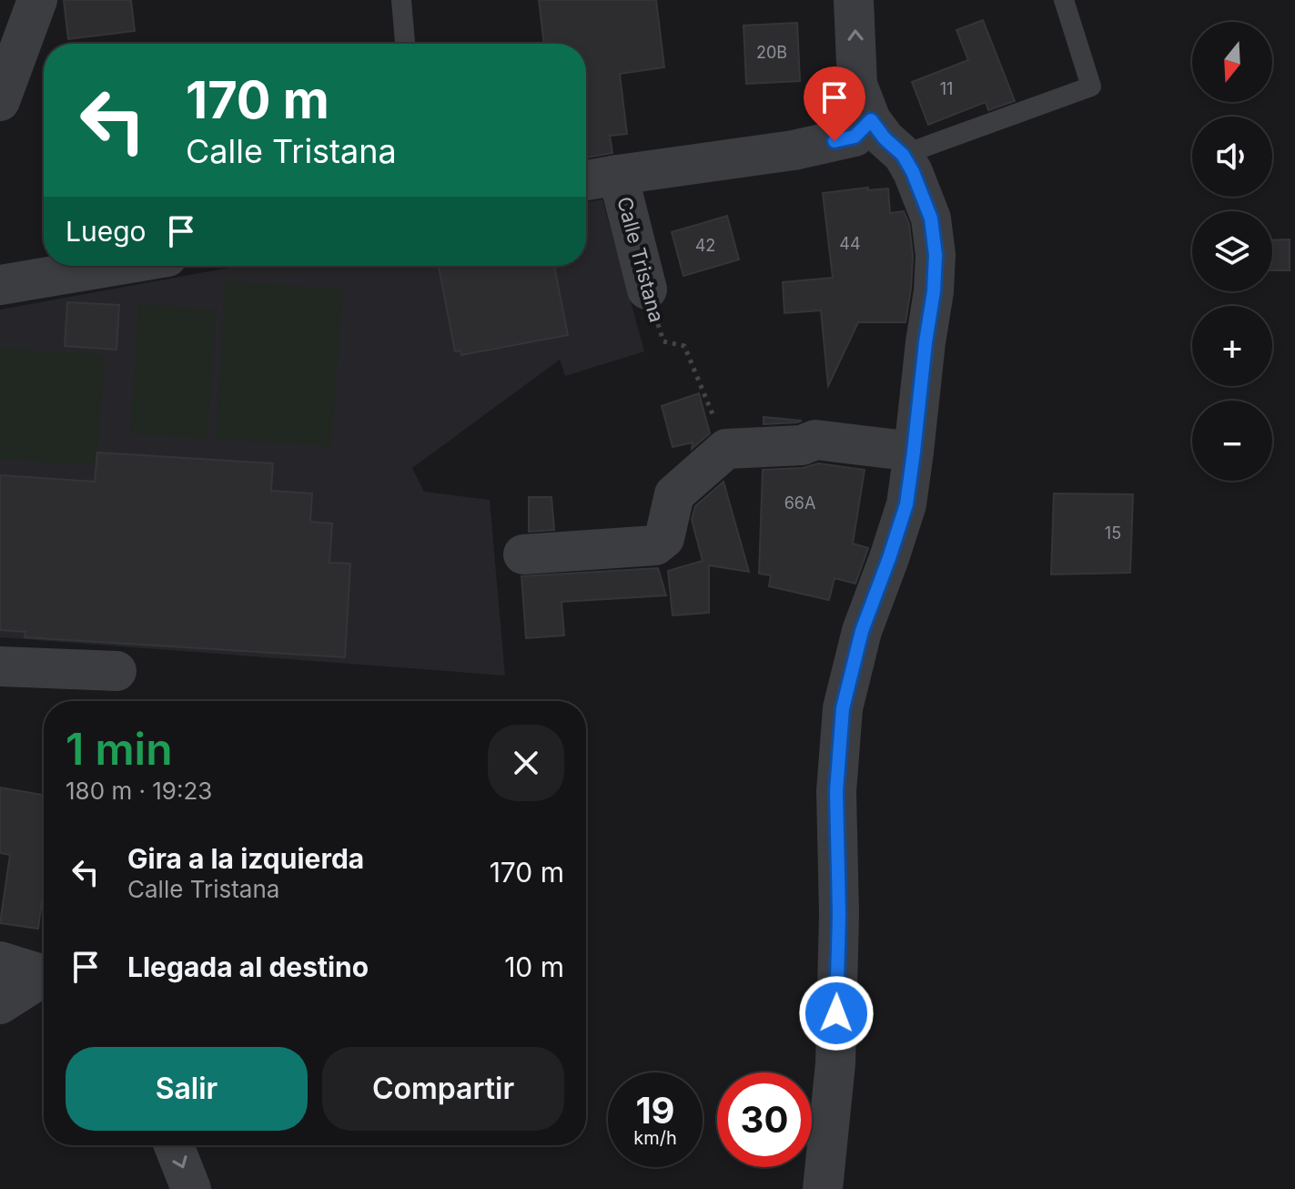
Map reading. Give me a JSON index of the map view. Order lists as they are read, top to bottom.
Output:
{
  "streets": {
    "street": ["Calle Tristana"]
  },
  "house_numbers": [
    "20B",
    "11",
    "44",
    "42",
    "66A",
    "15"
  ],
  "north": "bottom",
  "page": {
    "map_buttons": ["+", "−"],
    "turn": ["170 m", "Calle Tristana"],
    "then": "Luego",
    "heading": ["1 min", "180 m · 19:23"],
    "list": [
      {
        "name": "Gira a la izquierda",
        "note": "Calle Tristana",
        "value": "170 m"
      },
      {
        "name": "Llegada al destino",
        "value": "10 m"
      }
    ],
    "buttons": ["Salir", "Compartir"],
    "speed": "19 km/h",
    "limit": "30"
  }
}
